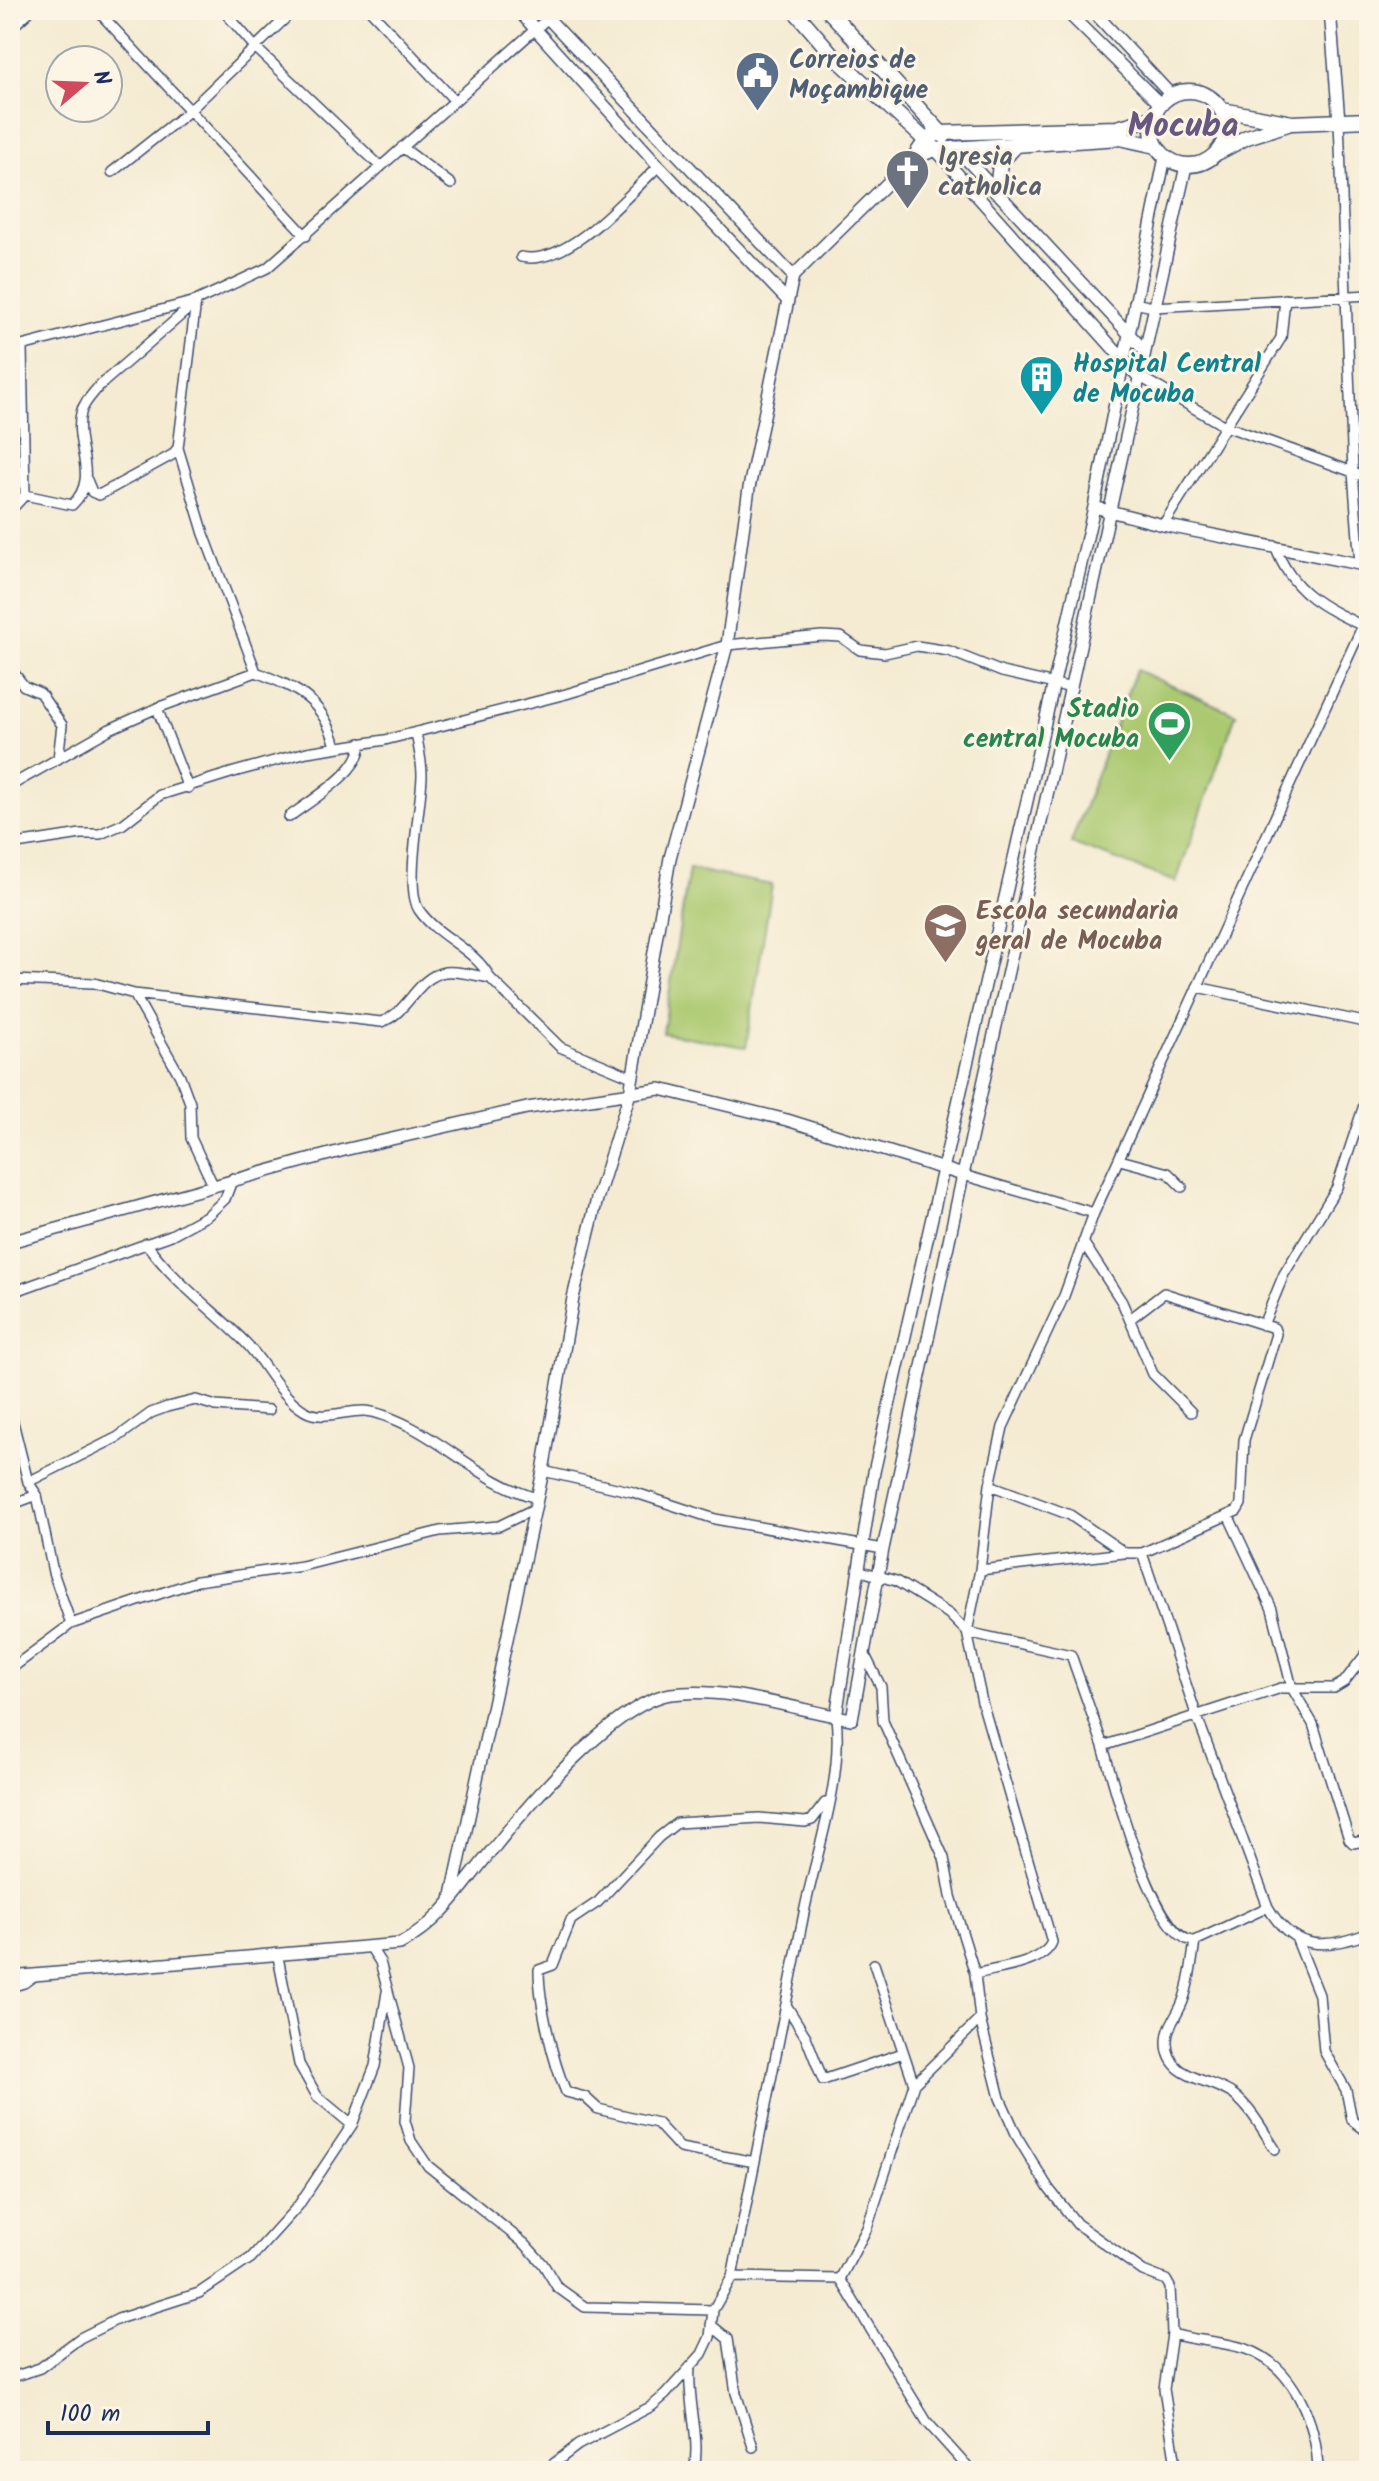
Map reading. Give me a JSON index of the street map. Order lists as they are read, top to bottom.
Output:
{
  "districts": ["Mocuba"],
  "places": {
    "public building": ["Correios de Moçambique"],
    "church": ["Igresia catholica"],
    "building": ["Hospital Central de Mocuba"],
    "sports": ["Stadio central Mocuba"],
    "school or university": ["Escola secundaria geral de Mocuba"]
  },
  "scale_bar": "100 m",
  "north": "right"
}
